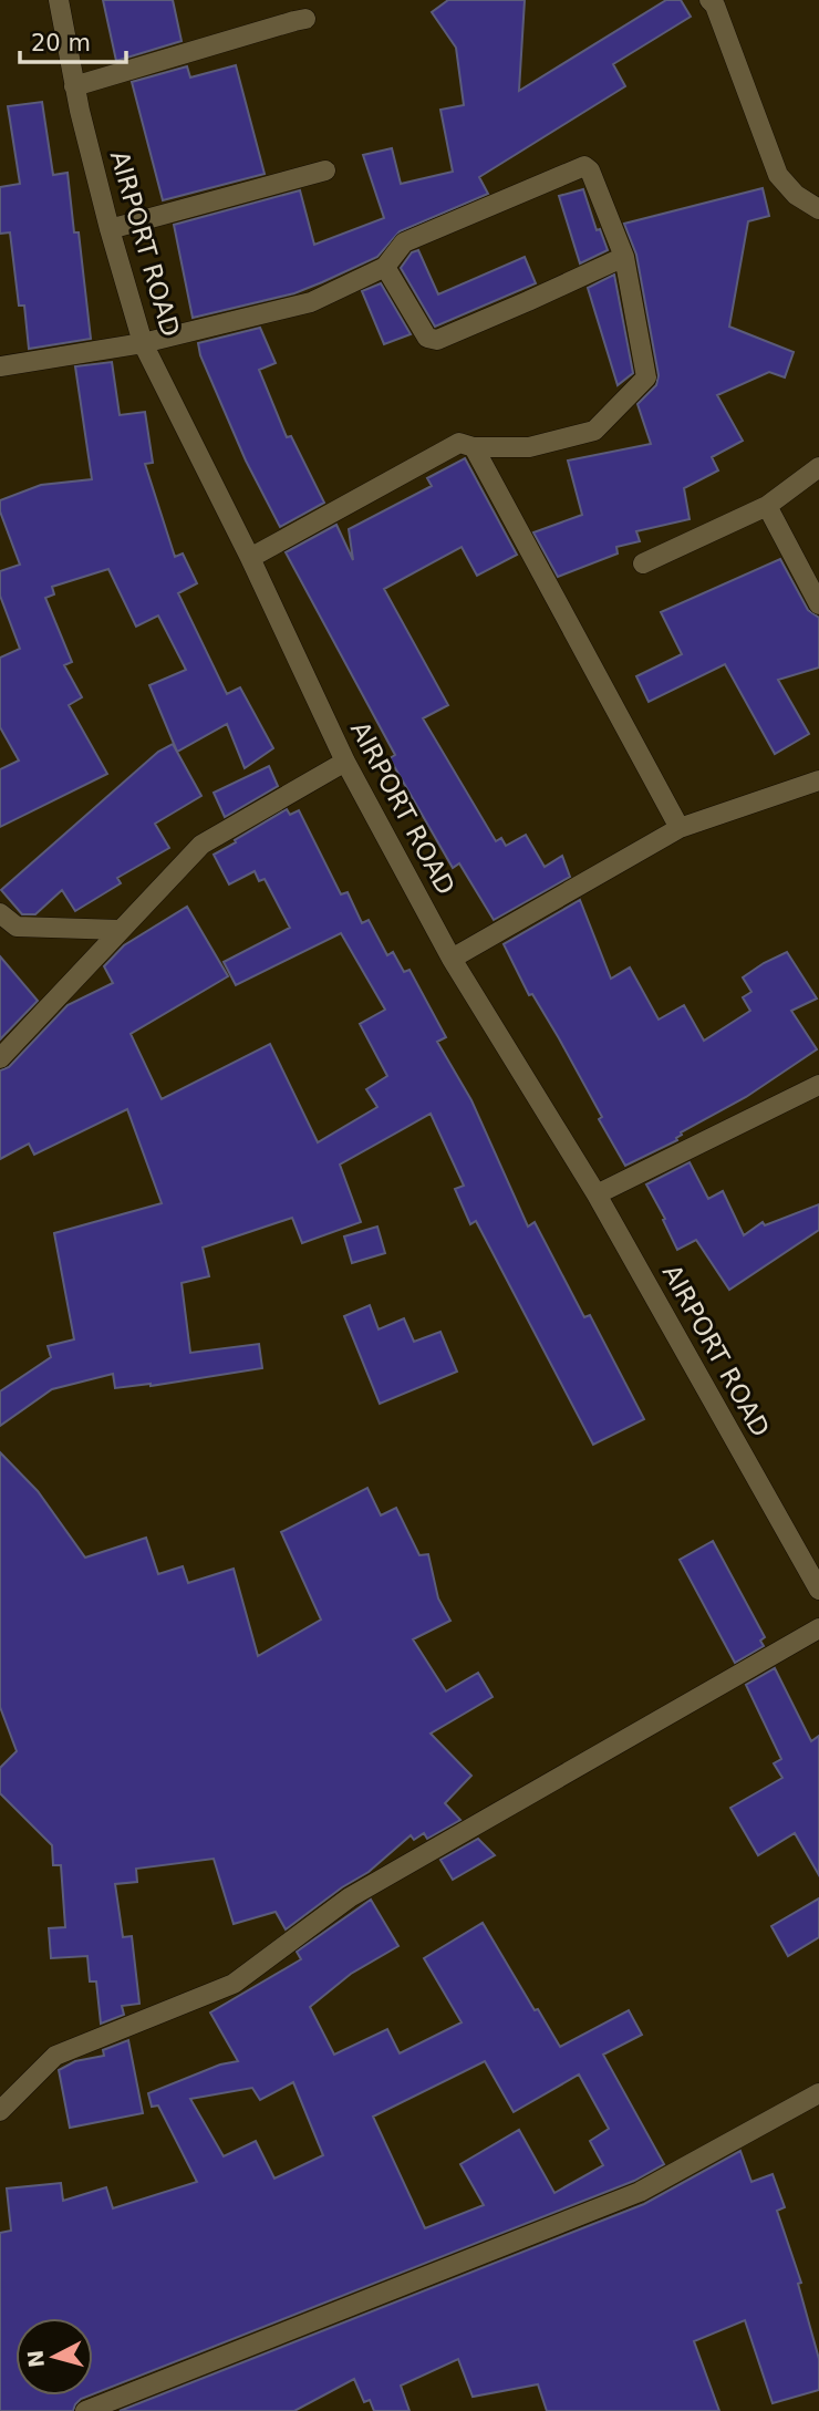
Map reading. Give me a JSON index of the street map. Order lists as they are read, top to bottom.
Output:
{
  "streets": {
    "street": ["AIRPORT ROAD"]
  },
  "scale_bar": "20 m",
  "north": "left"
}
